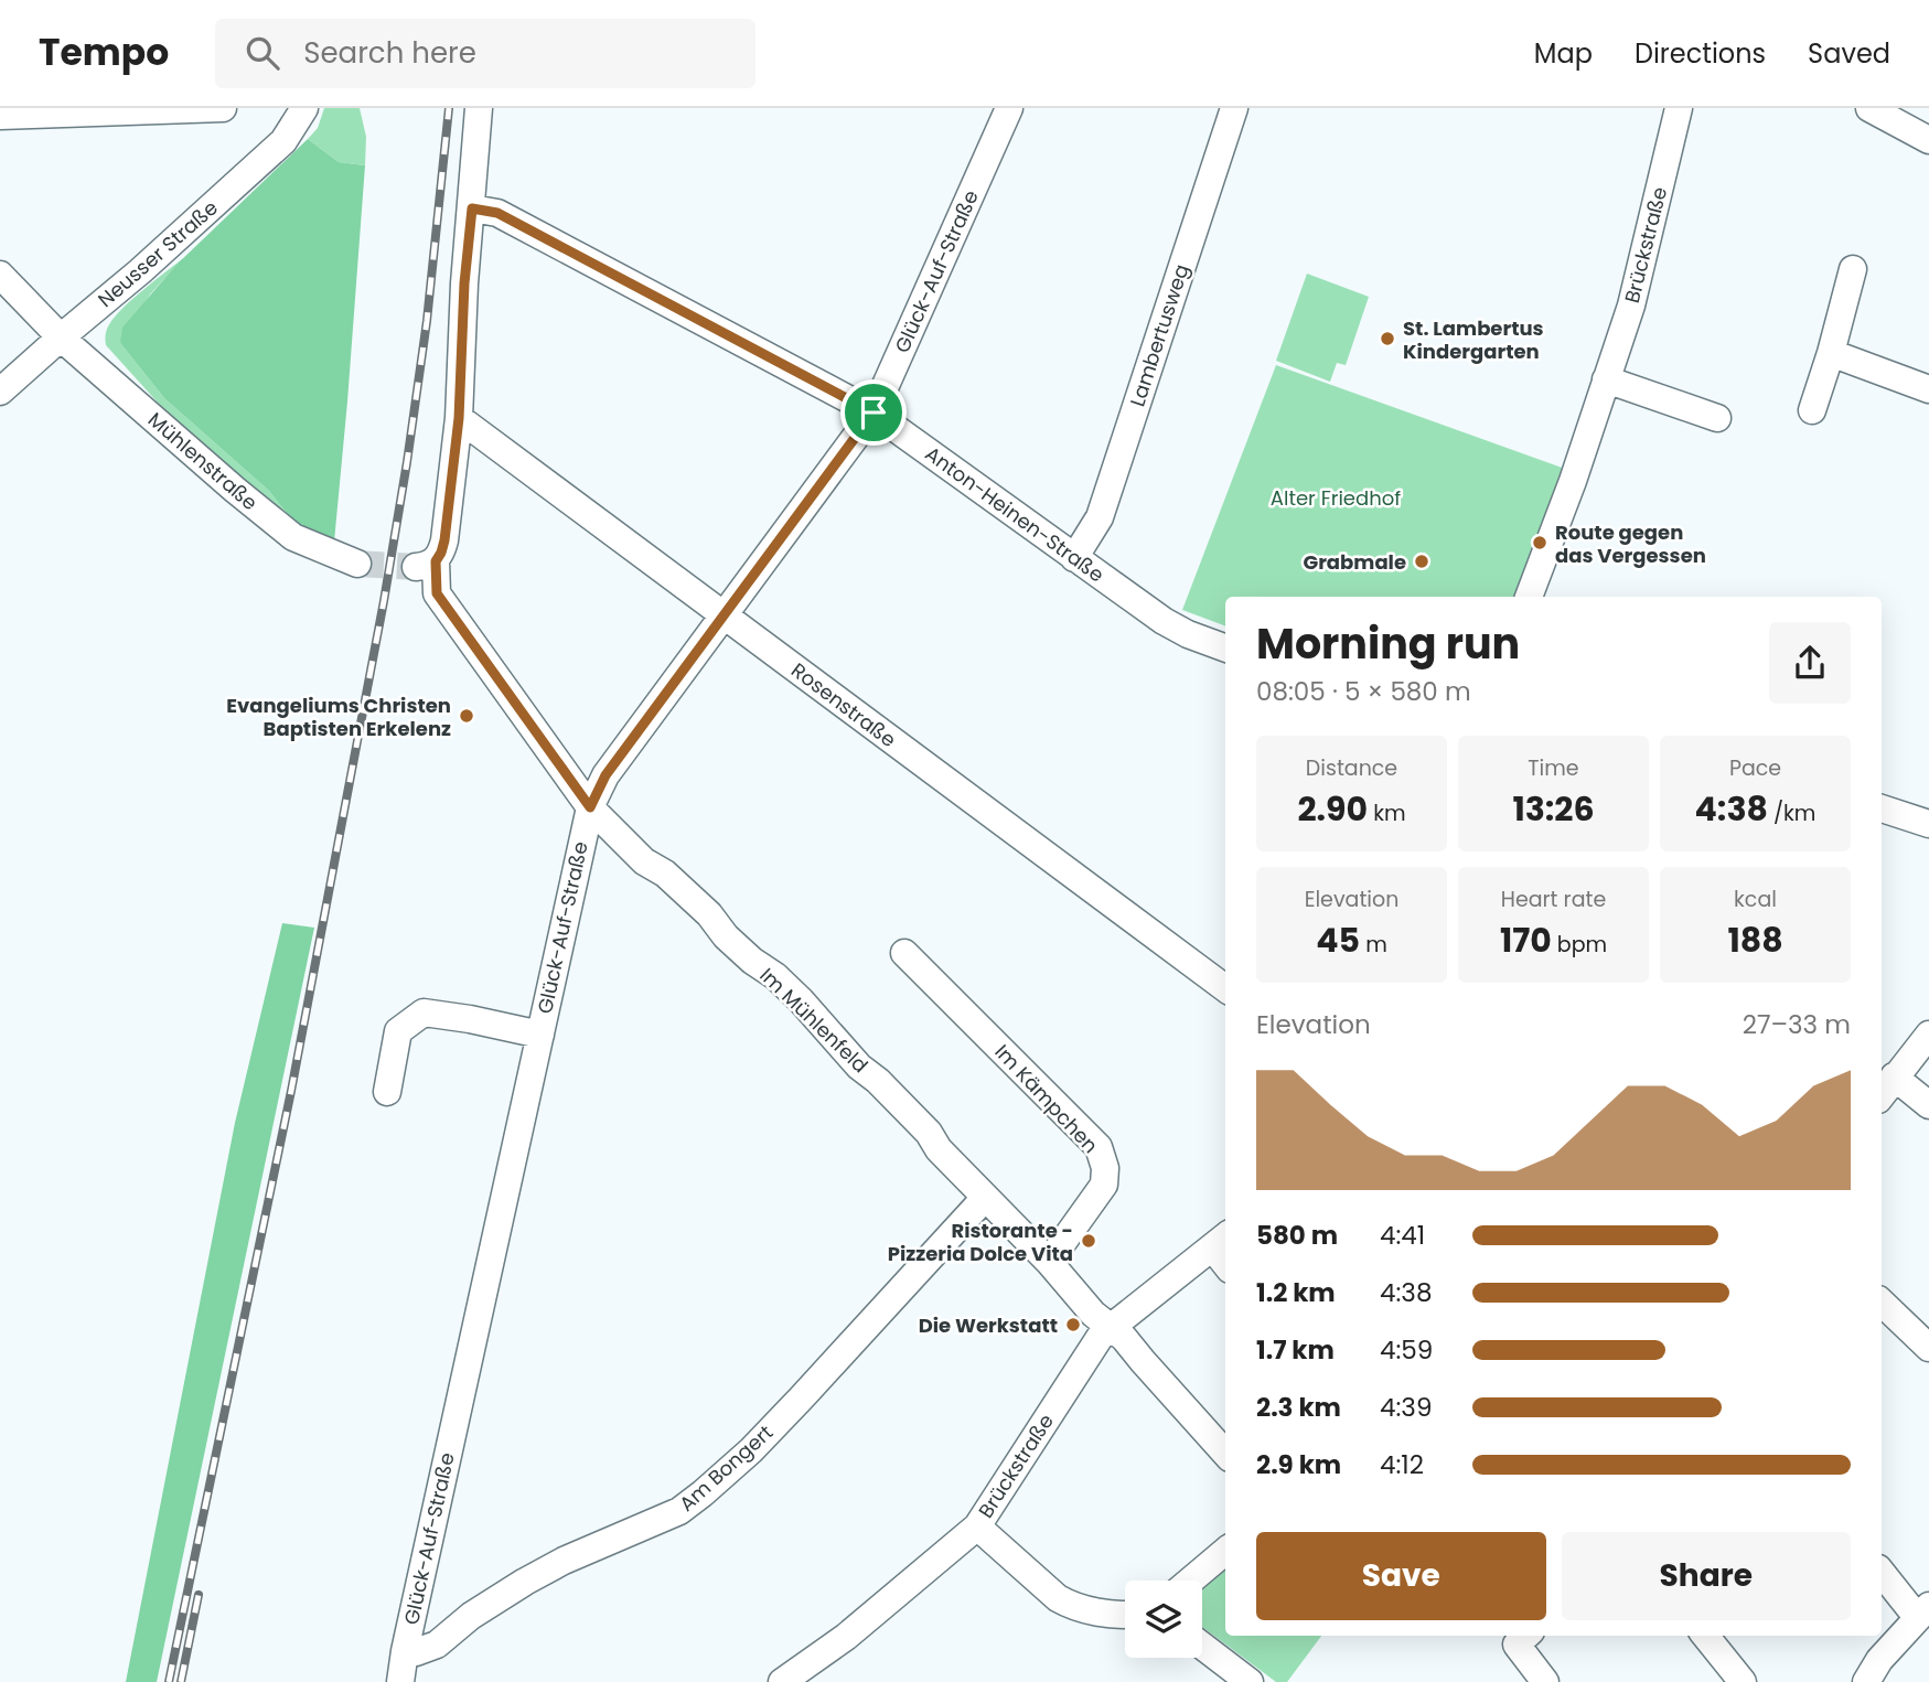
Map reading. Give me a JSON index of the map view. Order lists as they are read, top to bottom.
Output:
{
  "streets": {
    "street": [
      "Brückstraße",
      "Neusser Straße",
      "Glück-Auf-Straße",
      "Lambertusweg",
      "Mühlenstraße",
      "Anton-Heinen-Straße",
      "Rosenstraße",
      "Im Mühlenfeld",
      "Im Kämpchen",
      "Am Bongert"
    ]
  },
  "crossings": [
    ["Brückstraße", "Im Mühlenfeld"],
    ["Neusser Straße", "Mühlenstraße"],
    ["Glück-Auf-Straße", "Anton-Heinen-Straße"],
    ["Glück-Auf-Straße", "Rosenstraße"],
    ["Glück-Auf-Straße", "Im Mühlenfeld"],
    ["Glück-Auf-Straße", "Am Bongert"],
    ["Lambertusweg", "Anton-Heinen-Straße"],
    ["Rosenstraße", "Im Mühlenfeld"],
    ["Im Mühlenfeld", "Im Kämpchen"],
    ["Im Mühlenfeld", "Am Bongert"]
  ],
  "parks": ["Alter Friedhof"],
  "places": [
    "St. Lambertus Kindergarten",
    "Route gegen das Vergessen",
    "Grabmale",
    "Evangeliums Christen Baptisten Erkelenz",
    "Ristorante - Pizzeria Dolce Vita",
    "Die Werkstatt"
  ],
  "page": {
    "header": "Tempo",
    "search": "Search here",
    "nav": ["Map", "Directions", "Saved"],
    "heading": ["Morning run", "08:05 · 5 × 580 m"],
    "stats": [
      ["Distance", "2.90 km"],
      ["Time", "13:26"],
      ["Pace", "4:38 /km"],
      ["Elevation", "45 m"],
      ["Heart rate", "170 bpm"],
      ["kcal", "188"]
    ],
    "chart": ["Elevation", "27–33 m"],
    "list": [
      {
        "name": "580 m",
        "note": "4:41"
      },
      {
        "name": "1.2 km",
        "note": "4:38"
      },
      {
        "name": "1.7 km",
        "note": "4:59"
      },
      {
        "name": "2.3 km",
        "note": "4:39"
      },
      {
        "name": "2.9 km",
        "note": "4:12"
      }
    ],
    "buttons": ["Save", "Share"]
  }
}
